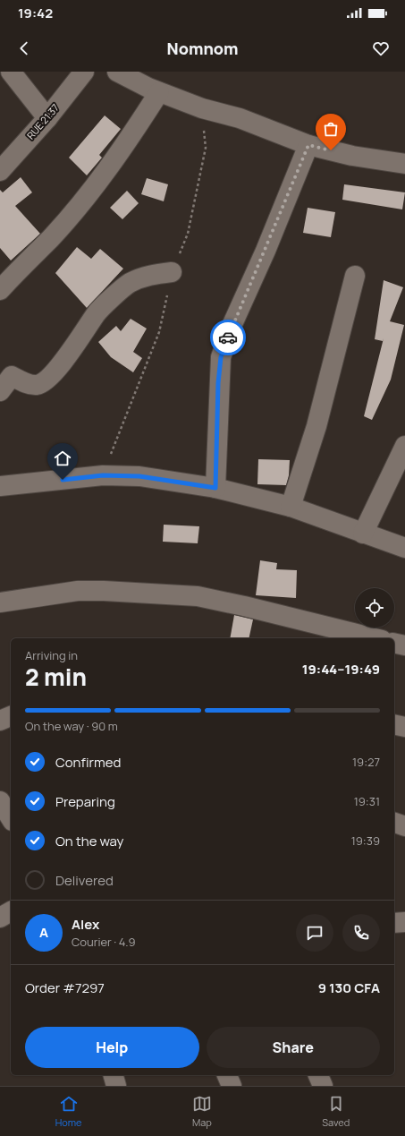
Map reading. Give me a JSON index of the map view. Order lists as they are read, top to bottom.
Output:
{
  "streets": {
    "street": ["RUE 21.37"]
  },
  "page": {
    "status": "19:42",
    "header": "Nomnom",
    "heading": ["2 min", "Arriving in", "19:44–19:49"],
    "panel": [
      "Alex",
      "Courier · 4.9",
      "Order #7297",
      "9 130 CFA"
    ],
    "bar": "On the way · 90 m",
    "list": [
      ["Confirmed", "19:27"],
      ["Preparing", "19:31"],
      ["On the way", "19:39"],
      "Delivered"
    ],
    "round": "A",
    "buttons": ["Help", "Share"],
    "tabs": ["Home", "Map", "Saved"]
  }
}
